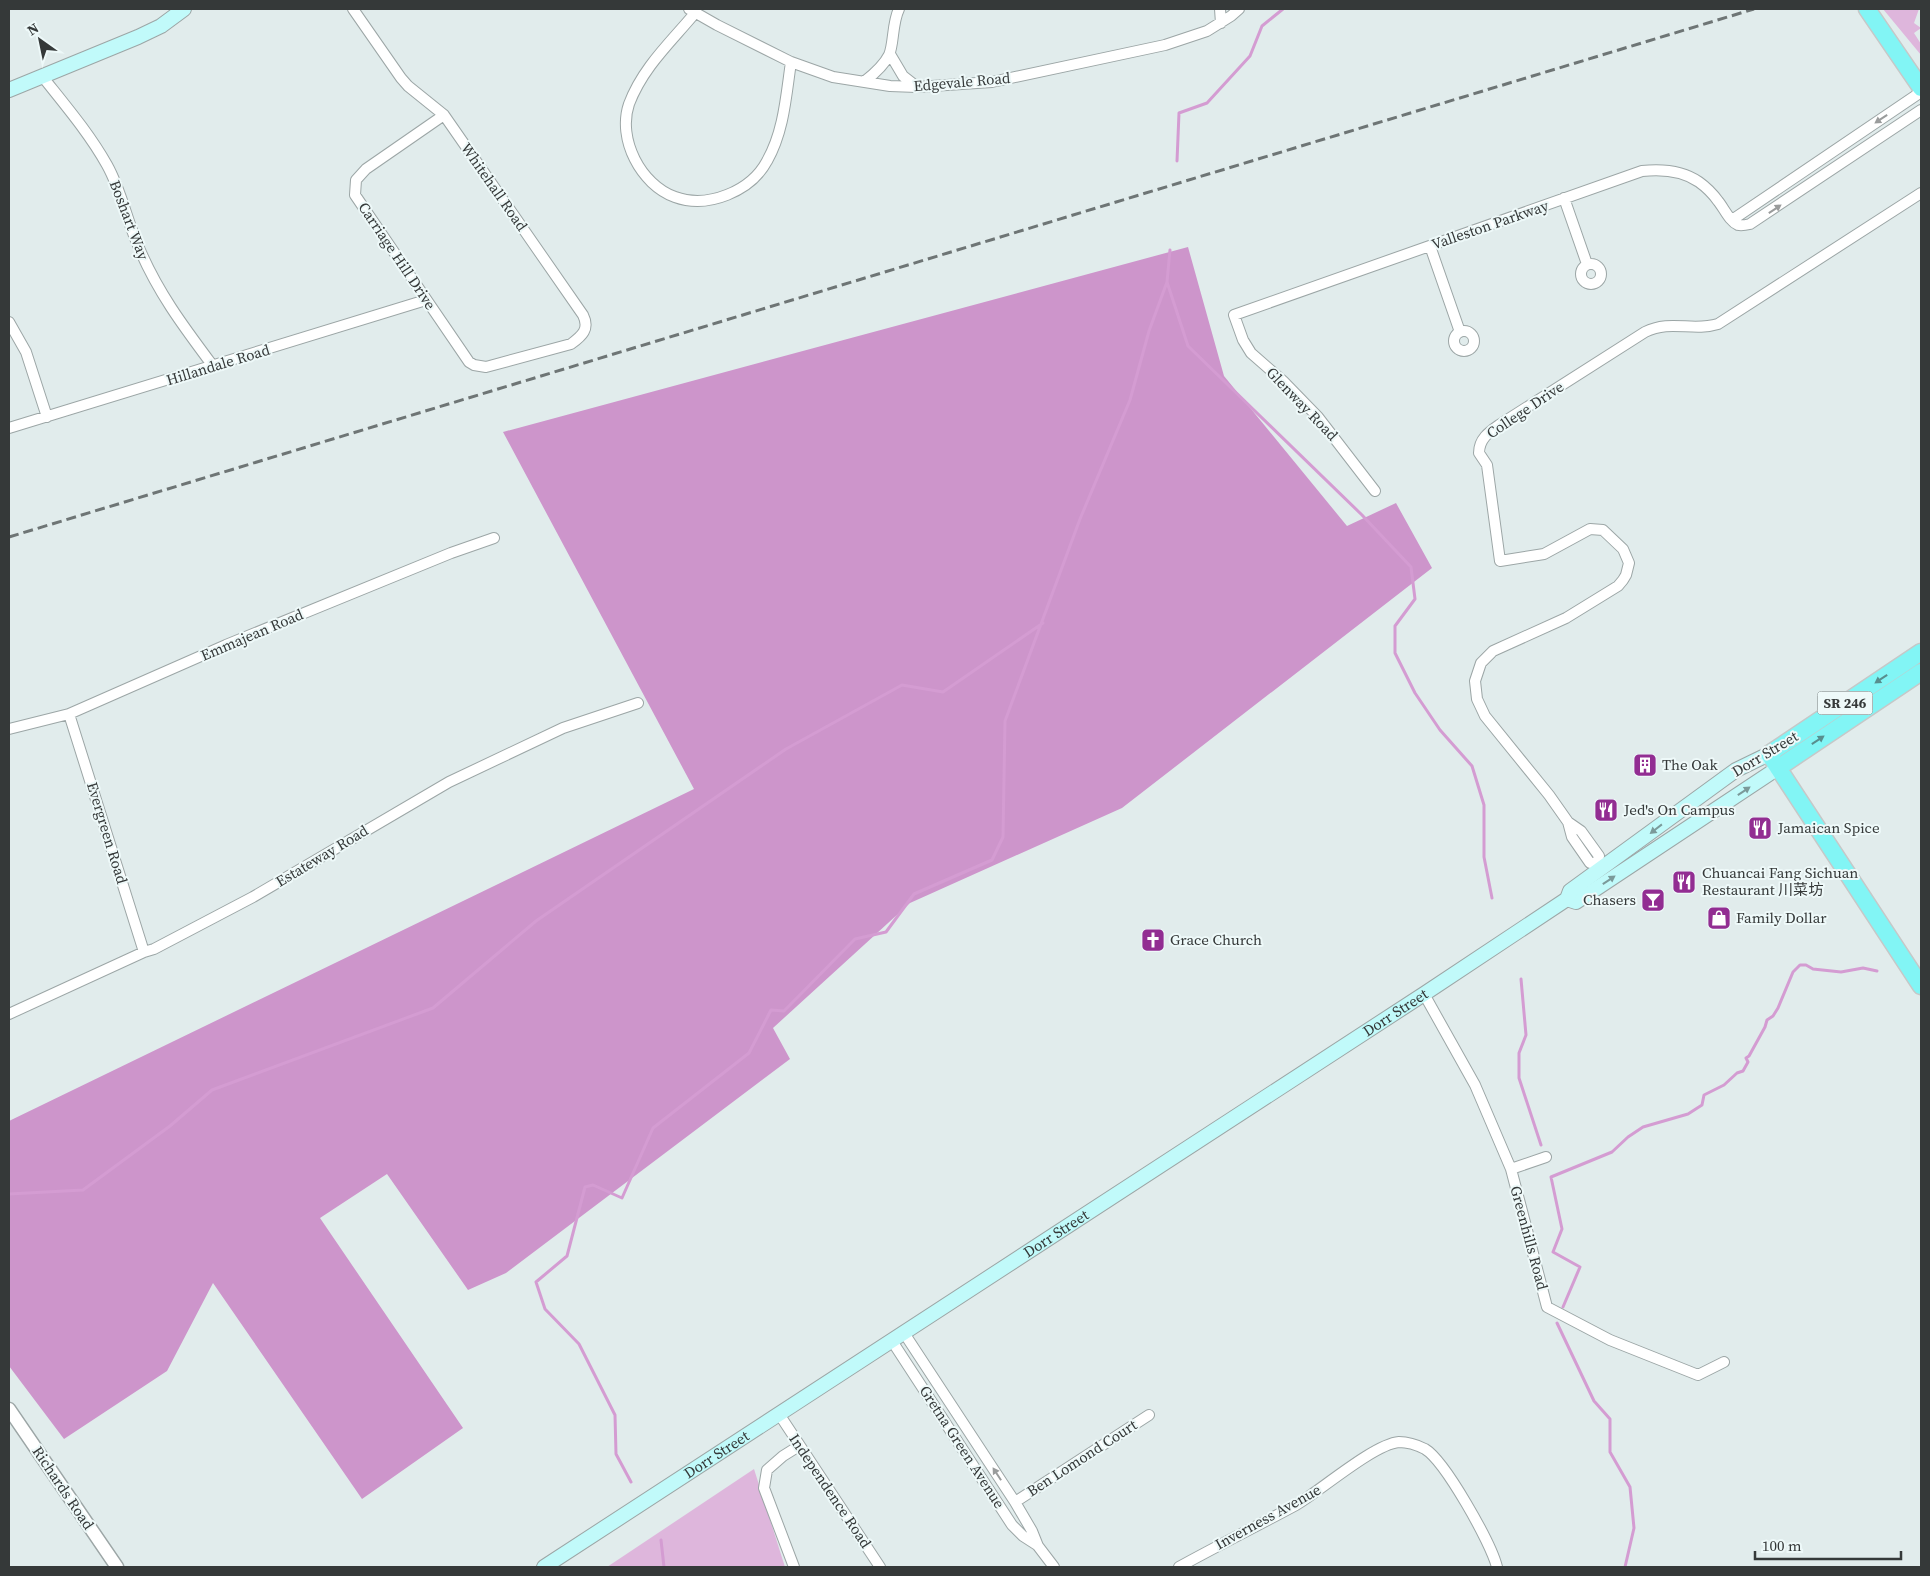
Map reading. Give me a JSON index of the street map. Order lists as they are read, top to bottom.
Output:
{
  "streets": {
    "main road": ["SR 246", "Dorr Street"],
    "street": [
      "Edgevale Road",
      "Whitehall Road",
      "Boshart Way",
      "Valleston Parkway",
      "Carriage Hill Drive",
      "Hillandale Road",
      "Glenway Road",
      "College Drive",
      "Emmajean Road",
      "Evergreen Road",
      "Estateway Road",
      "Greenhills Road",
      "Gretna Green Avenue",
      "Ben Lomond Court",
      "Richards Road",
      "Independence Road",
      "Inverness Avenue"
    ]
  },
  "crossings": [
    ["Whitehall Road", "Carriage Hill Drive"],
    ["Boshart Way", "Hillandale Road"],
    ["Valleston Parkway", "Glenway Road"],
    ["Carriage Hill Drive", "Hillandale Road"],
    ["College Drive", "Dorr Street"],
    ["Emmajean Road", "Evergreen Road"],
    ["Dorr Street", "Greenhills Road"],
    ["Dorr Street", "Gretna Green Avenue"],
    ["Dorr Street", "Independence Road"],
    ["Evergreen Road", "Estateway Road"],
    ["Gretna Green Avenue", "Ben Lomond Court"]
  ],
  "places": {
    "building": ["The Oak"],
    "restaurant": ["Jed's On Campus", "Jamaican Spice", "Chuancai Fang Sichuan Restaurant 川菜坊"],
    "bar": ["Chasers"],
    "shop": ["Family Dollar"],
    "church": ["Grace Church"]
  },
  "scale_bar": "100 m",
  "north": "top left"
}
